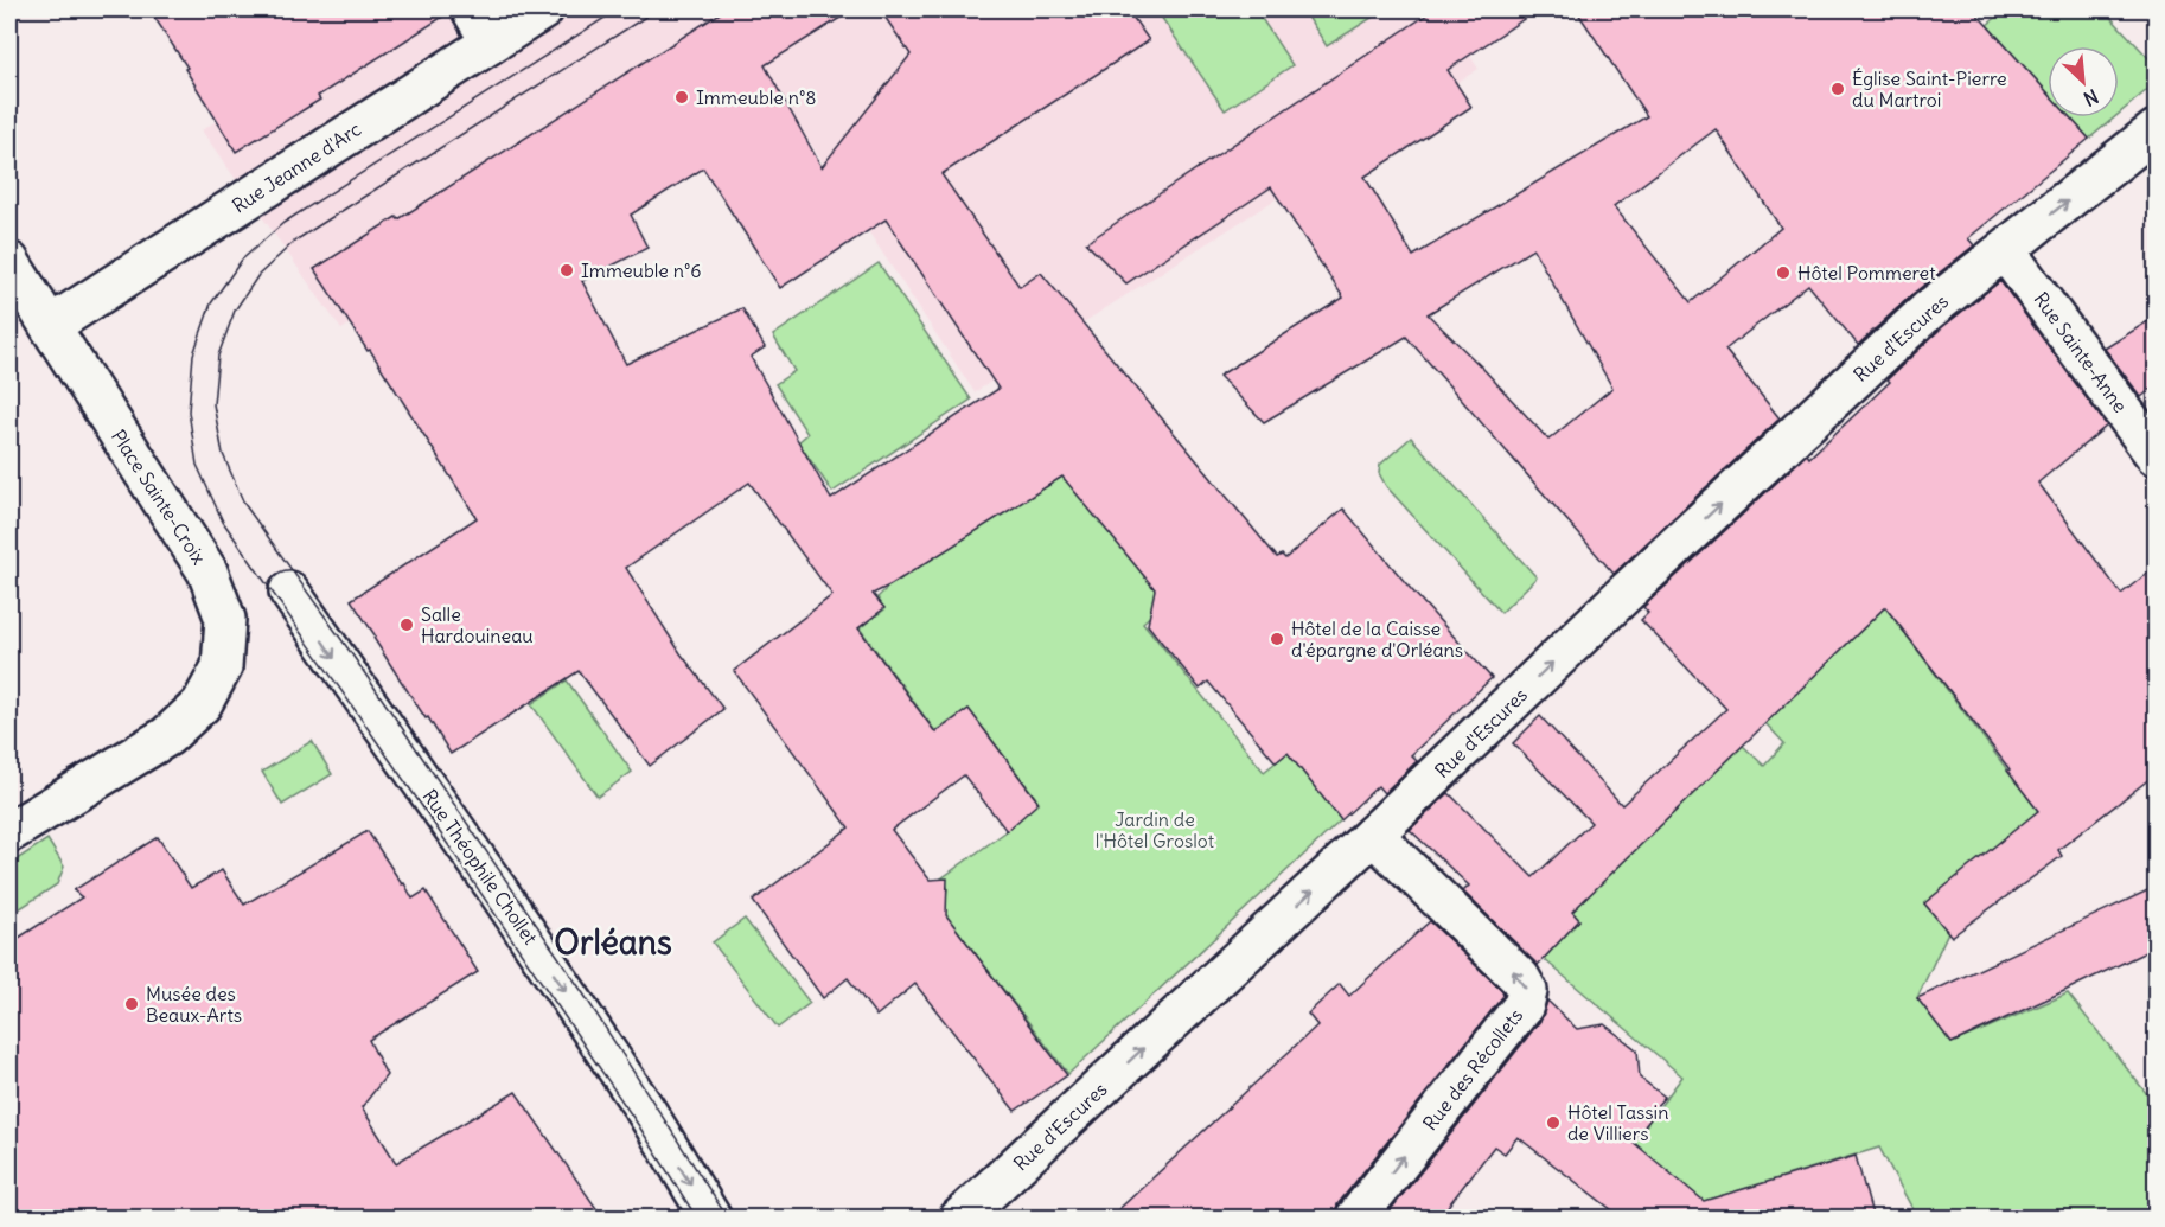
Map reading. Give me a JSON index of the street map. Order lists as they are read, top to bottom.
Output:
{
  "streets": {
    "street": [
      "Rue Jeanne d'Arc",
      "Rue d'Escures",
      "Rue Sainte-Anne",
      "Place Sainte-Croix",
      "Rue Théophile Chollet",
      "Rue des Récollets"
    ]
  },
  "crossings": [
    ["Rue Jeanne d'Arc", "Place Sainte-Croix"],
    ["Rue d'Escures", "Rue Sainte-Anne"],
    ["Rue d'Escures", "Rue des Récollets"]
  ],
  "one_way": ["Rue d'Escures", "Rue Théophile Chollet"],
  "districts": ["Orléans"],
  "parks": ["Jardin de l'Hôtel Groslot"],
  "places": [
    "Église Saint-Pierre du Martroi",
    "Immeuble n°8",
    "Immeuble n°6",
    "Hôtel Pommeret",
    "Salle Hardouineau",
    "Hôtel de la Caisse d'épargne d'Orléans",
    "Musée des Beaux-Arts",
    "Hôtel Tassin de Villiers"
  ],
  "north": "bottom right"
}
